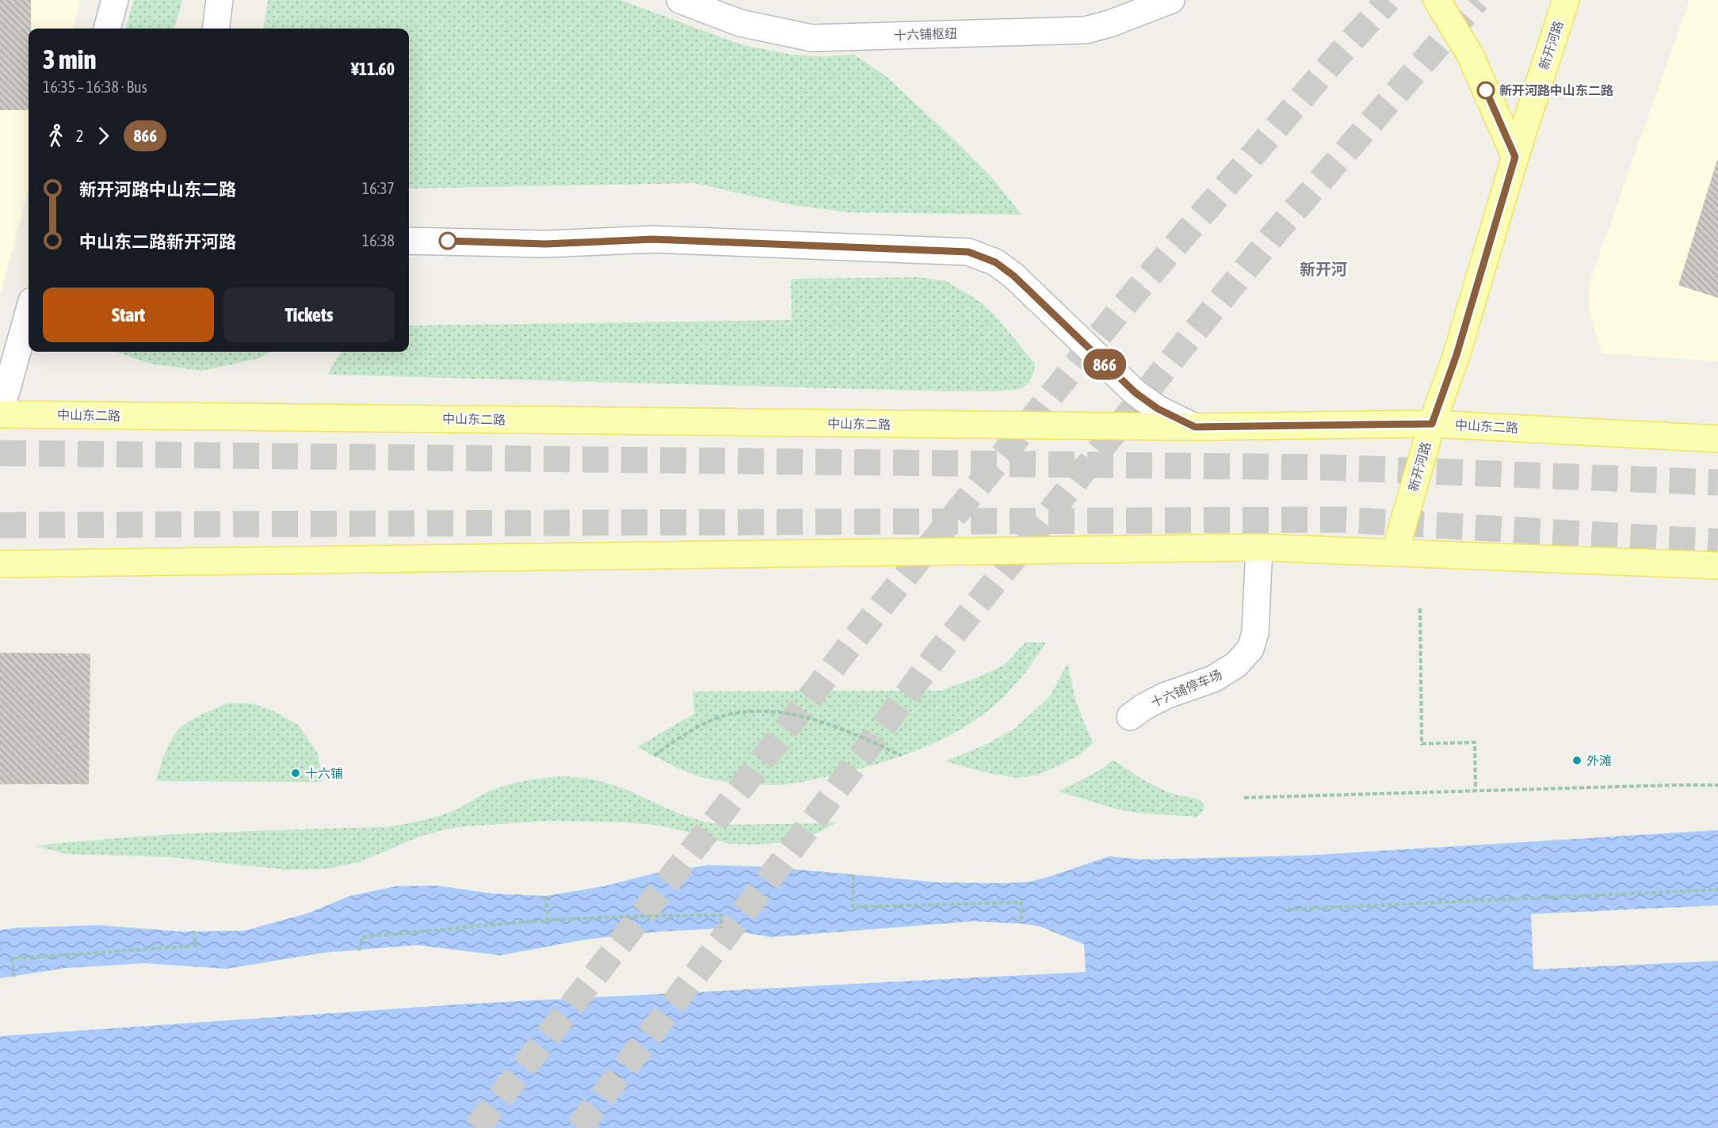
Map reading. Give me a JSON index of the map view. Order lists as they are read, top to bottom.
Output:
{
  "streets": {
    "main road": ["新开河路", "中山东二路"],
    "street": ["十六铺枢纽", "十六铺停车场"]
  },
  "crossings": [
    ["新开河路", "中山东二路"]
  ],
  "districts": ["新开河"],
  "places": ["新开河路中山东二路", "外滩", "十六铺"],
  "lines": ["bus line 866"],
  "page": {
    "on_map": "866",
    "heading": ["3 min", "16:35 – 16:38 · Bus", "¥11.60"],
    "legs": ["2", "866"],
    "list": [
      {
        "name": "新开河路中山东二路",
        "value": "16:37"
      },
      {
        "name": "中山东二路新开河路",
        "value": "16:38"
      }
    ],
    "buttons": ["Start", "Tickets"]
  }
}
